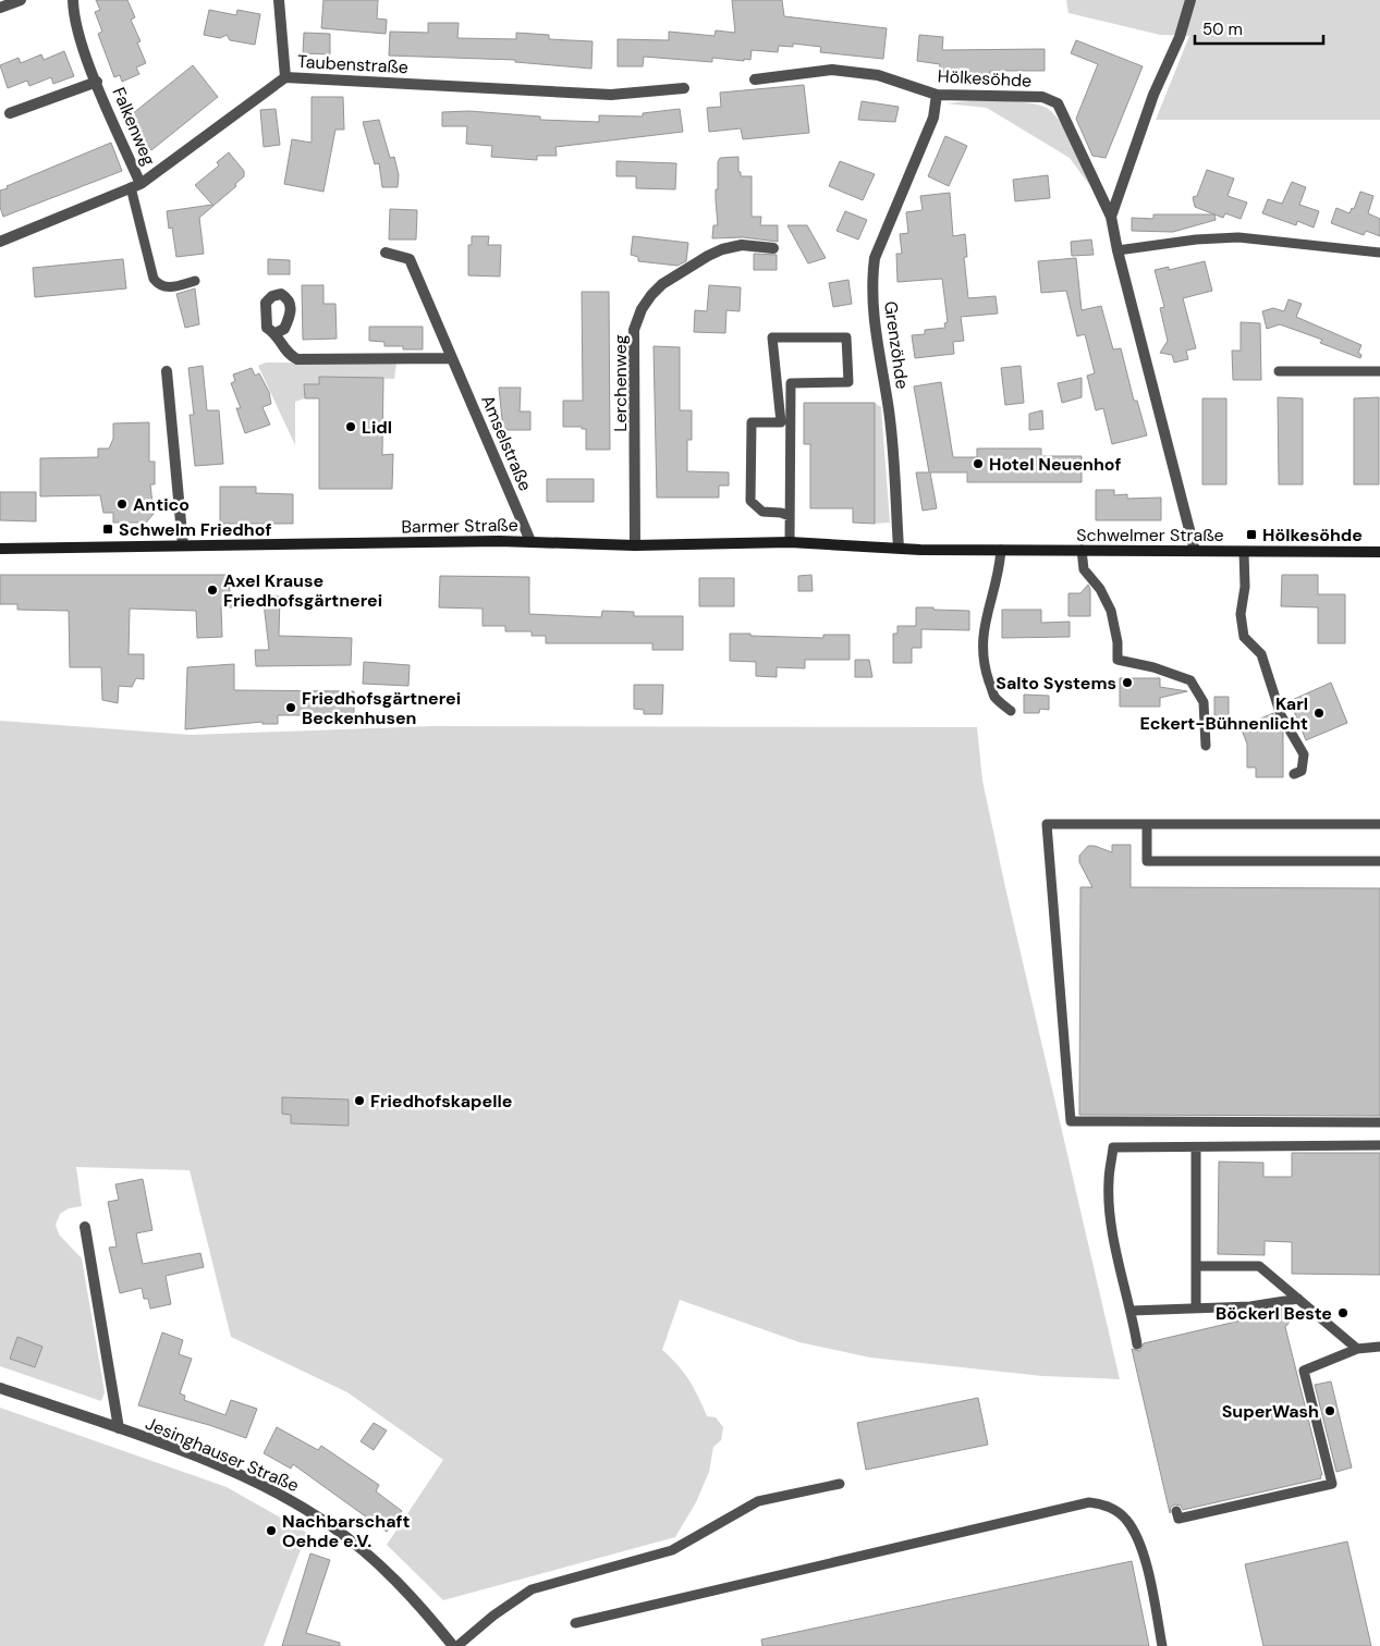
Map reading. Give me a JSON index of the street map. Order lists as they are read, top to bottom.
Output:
{
  "streets": {
    "main road": ["Barmer Straße", "Schwelmer Straße"],
    "street": [
      "Taubenstraße",
      "Hölkesöhde",
      "Falkenweg",
      "Grenzöhde",
      "Lerchenweg",
      "Amselstraße",
      "Jesinghauser Straße"
    ]
  },
  "crossings": [
    ["Taubenstraße", "Falkenweg"],
    ["Hölkesöhde", "Grenzöhde"],
    ["Hölkesöhde", "Schwelmer Straße"],
    ["Grenzöhde", "Barmer Straße"],
    ["Lerchenweg", "Barmer Straße"],
    ["Amselstraße", "Barmer Straße"],
    ["Barmer Straße", "Schwelmer Straße"]
  ],
  "places": {
    "other": [
      "Lidl",
      "Hotel Neuenhof",
      "Antico",
      "Axel Krause Friedhofsgärtnerei",
      "Salto Systems",
      "Friedhofsgärtnerei Beckenhusen",
      "Karl Eckert-Bühnenlicht",
      "Friedhofskapelle",
      "Böckerl Beste",
      "SuperWash",
      "Nachbarschaft Oehde e.V."
    ],
    "transit": ["Schwelm Friedhof", "Hölkesöhde"]
  },
  "scale_bar": "50 m"
}
